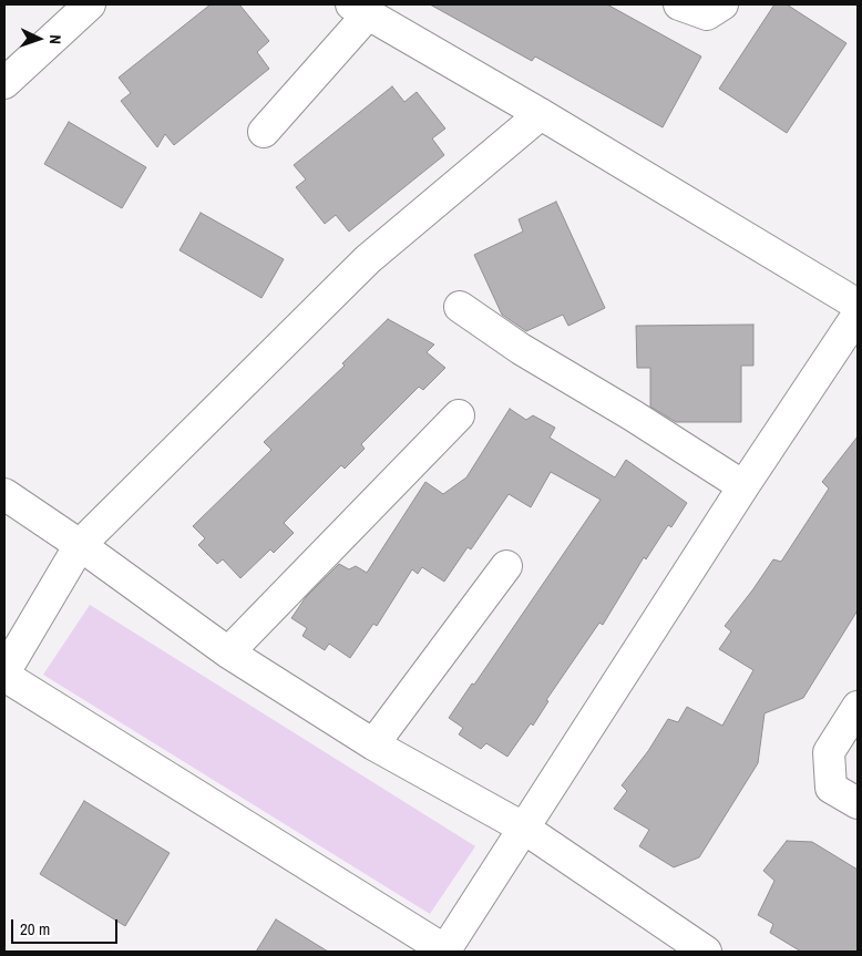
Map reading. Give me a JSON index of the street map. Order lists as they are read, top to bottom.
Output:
{
  "scale_bar": "20 m",
  "north": "right"
}
